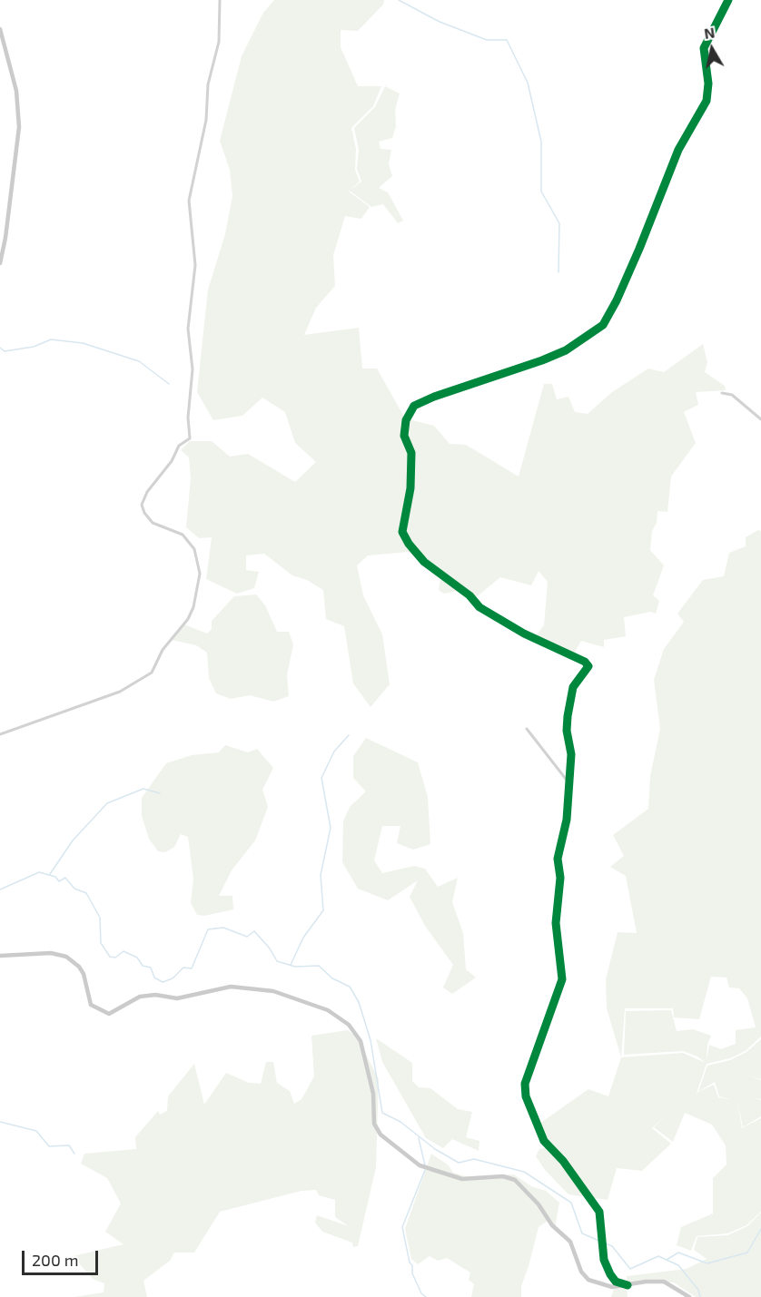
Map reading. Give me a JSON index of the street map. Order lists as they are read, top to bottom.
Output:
{
  "scale_bar": "200 m",
  "north": "top"
}
